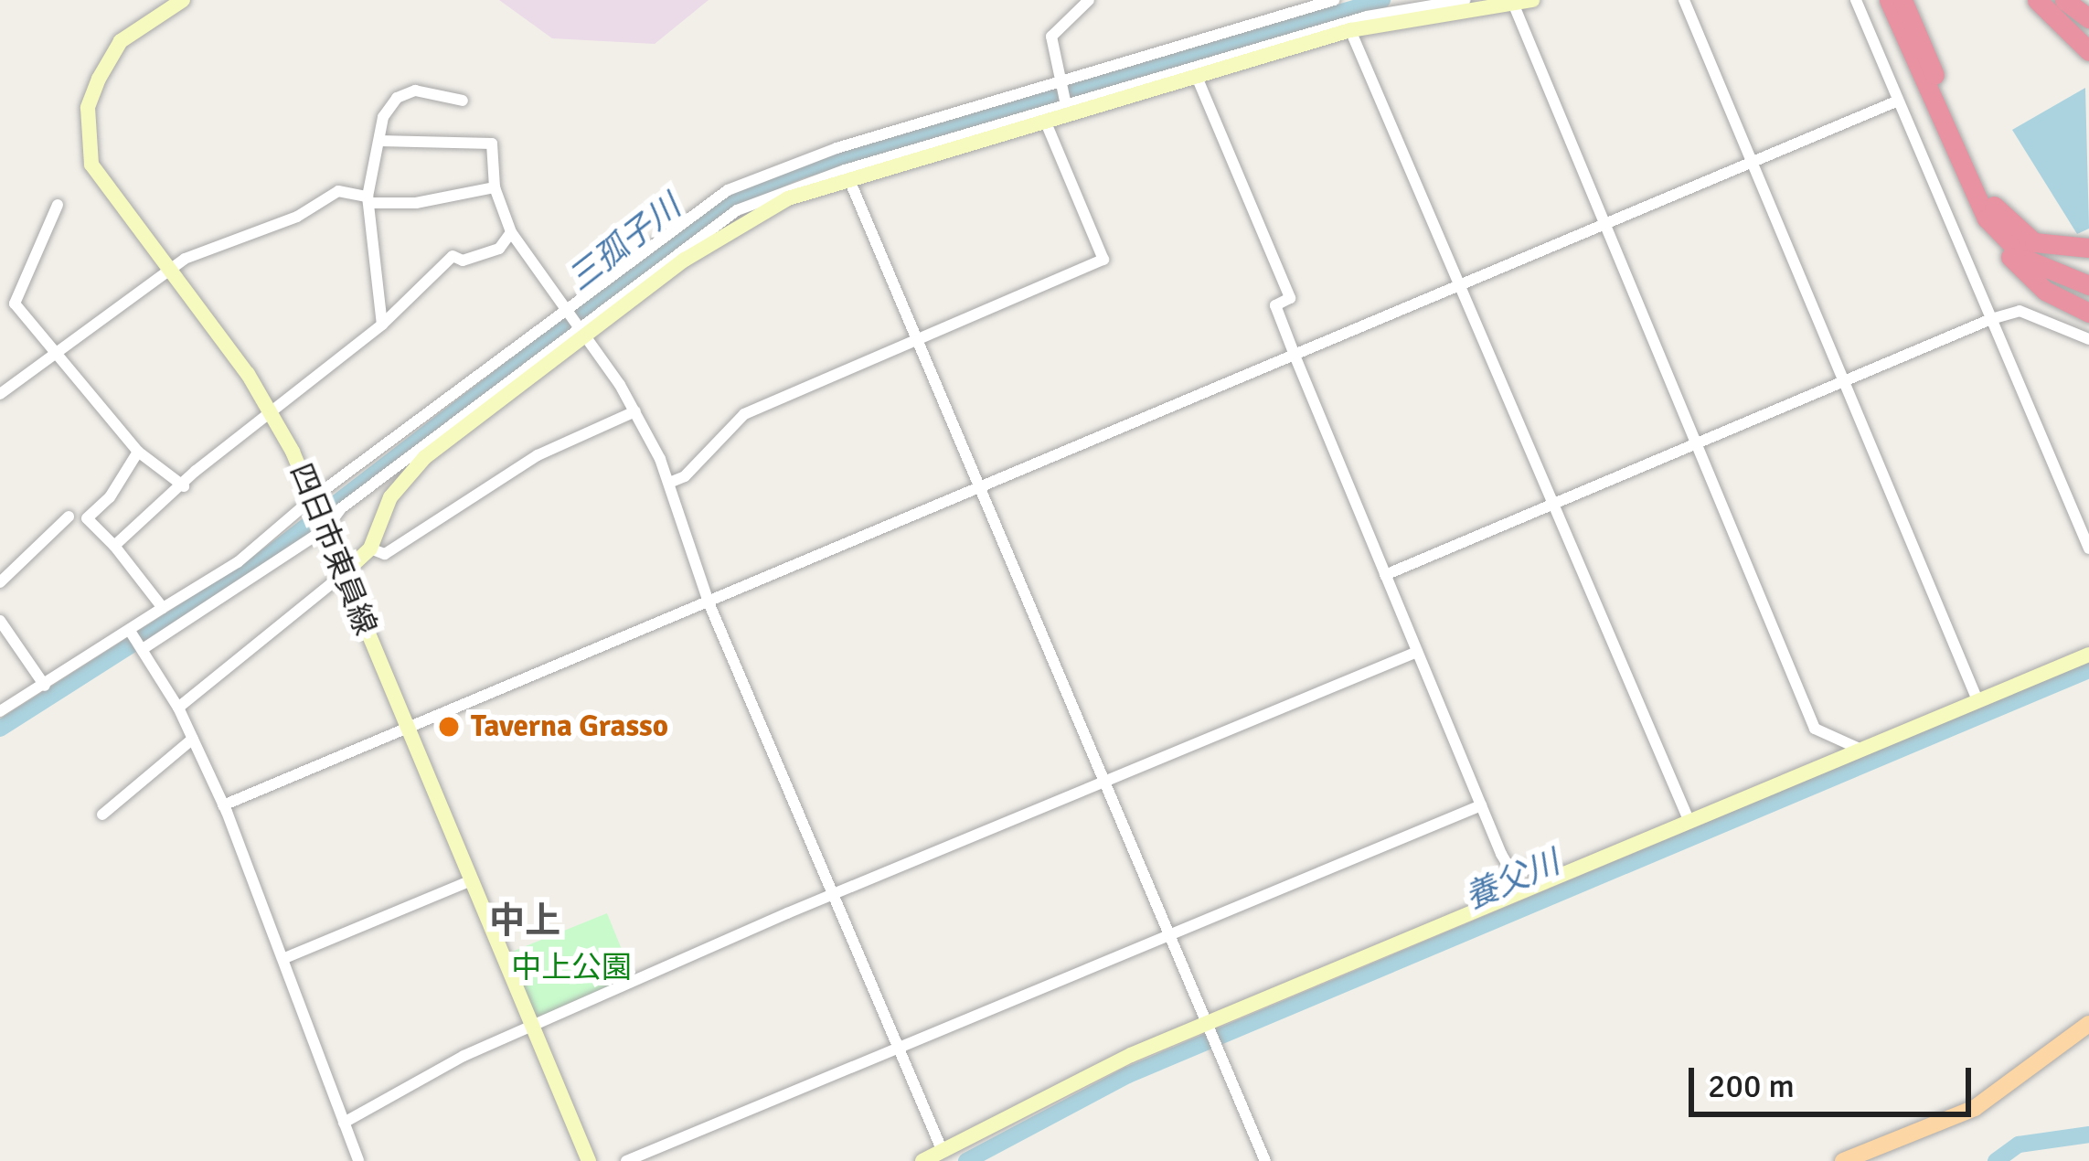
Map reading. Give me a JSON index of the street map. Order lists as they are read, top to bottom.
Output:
{
  "streets": {
    "street": ["四日市東員線"]
  },
  "districts": ["中上"],
  "water": ["三孤子川", "養父川"],
  "parks": ["中上公園"],
  "places": ["Taverna Grasso"],
  "scale_bar": "200 m"
}
